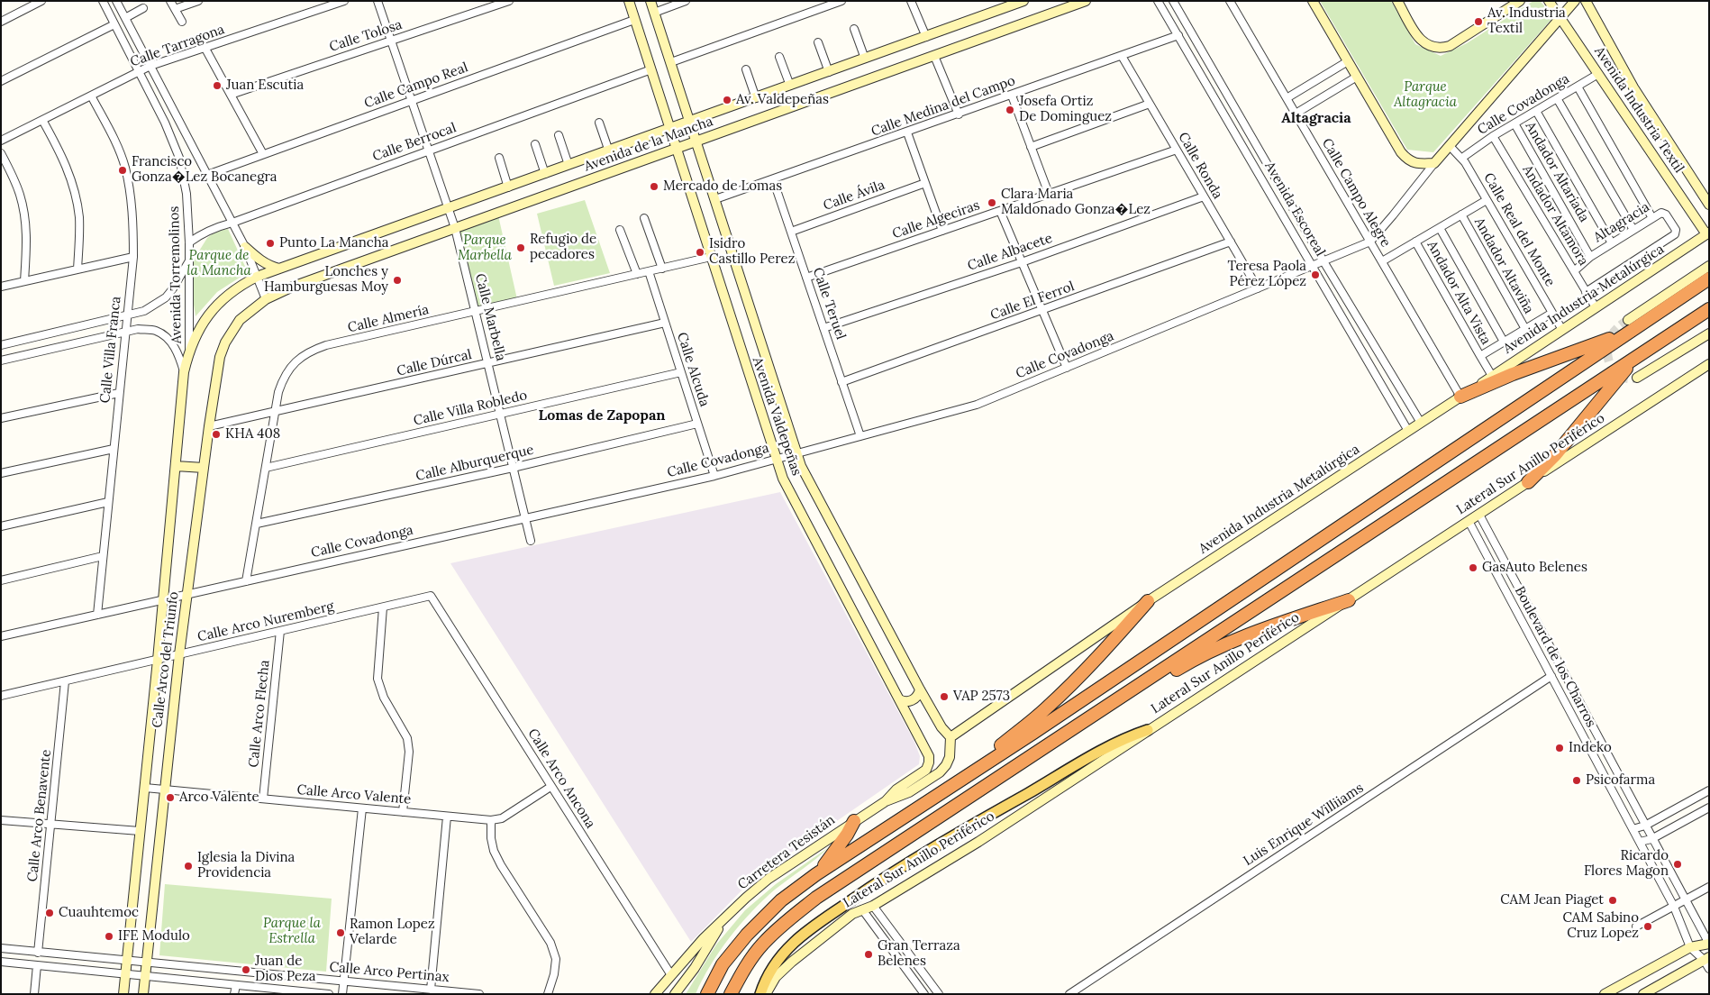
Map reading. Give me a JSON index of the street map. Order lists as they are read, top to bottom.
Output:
{
  "streets": {
    "street": [
      "Calle Tolosa",
      "Calle Tarragona",
      "Calle Campo Real",
      "Calle Covadonga",
      "Calle Medina del Campo",
      "Avenida Industria Textil",
      "Calle Berrocal",
      "Avenida de la Mancha",
      "Calle Ronda",
      "Andador Altariada",
      "Calle Campo Alegre",
      "Calle Ávila",
      "Avenida Escoreal",
      "Andador Altamora",
      "Calle Algeciras",
      "Altagracia",
      "Calle Real del Monte",
      "Calle Albacete",
      "Andador Altaviña",
      "Avenida Torremolinos",
      "Andador Alta Vista",
      "Avenida Industria Metalúrgica",
      "Calle El Ferrol",
      "Calle Teruel",
      "Calle Marbella",
      "Calle Almería",
      "Calle Villa Franca",
      "Calle Dúrcal",
      "Calle Alcuda",
      "Calle Villa Robledo",
      "Avenida Valdepeñas",
      "Calle Alburquerque",
      "Lateral Sur Anillo Periférico",
      "Calle Arco Nuremberg",
      "Boulevard de los Charros",
      "Calle Arco del Triunfo",
      "Calle Arco Flecha",
      "Calle Arco Ancona",
      "Calle Arco Valente",
      "Calle Arco Benavente",
      "Luis Enrique Williiams",
      "Carretera Tesistán",
      "Calle Arco Pertinax"
    ]
  },
  "crossings": [
    ["Calle Tolosa", "Calle Marbella"],
    ["Calle Tarragona", "Avenida Torremolinos"],
    ["Calle Tarragona", "Calle Villa Franca"],
    ["Calle Campo Real", "Calle Marbella"],
    ["Calle Campo Real", "Avenida Valdepeñas"],
    ["Calle Covadonga", "Avenida Industria Textil"],
    ["Calle Covadonga", "Calle Ronda"],
    ["Calle Covadonga", "Andador Altariada"],
    ["Calle Covadonga", "Calle Campo Alegre"],
    ["Calle Covadonga", "Avenida Escoreal"],
    ["Calle Covadonga", "Andador Altamora"],
    ["Calle Covadonga", "Calle Real del Monte"],
    ["Calle Covadonga", "Calle Teruel"],
    ["Calle Covadonga", "Calle Marbella"],
    ["Calle Covadonga", "Calle Almería"],
    ["Calle Covadonga", "Calle Villa Franca"],
    ["Calle Covadonga", "Calle Alcuda"],
    ["Calle Covadonga", "Avenida Valdepeñas"],
    ["Calle Covadonga", "Calle Arco del Triunfo"],
    ["Calle Medina del Campo", "Calle Ronda"],
    ["Calle Medina del Campo", "Avenida Escoreal"],
    ["Calle Medina del Campo", "Calle Teruel"],
    ["Calle Medina del Campo", "Avenida Valdepeñas"],
    ["Avenida Industria Textil", "Avenida Industria Metalúrgica"],
    ["Calle Berrocal", "Avenida Torremolinos"],
    ["Calle Berrocal", "Calle Marbella"],
    ["Calle Berrocal", "Avenida Valdepeñas"],
    ["Avenida de la Mancha", "Avenida Torremolinos"],
    ["Avenida de la Mancha", "Calle Marbella"],
    ["Avenida de la Mancha", "Avenida Valdepeñas"],
    ["Avenida de la Mancha", "Calle Arco del Triunfo"],
    ["Calle Ronda", "Calle Algeciras"],
    ["Calle Ronda", "Calle Albacete"],
    ["Calle Ronda", "Calle El Ferrol"],
    ["Andador Altariada", "Altagracia"],
    ["Calle Campo Alegre", "Avenida Industria Metalúrgica"],
    ["Calle Ávila", "Calle Teruel"],
    ["Avenida Escoreal", "Avenida Industria Metalúrgica"],
    ["Andador Altamora", "Altagracia"],
    ["Andador Altamora", "Avenida Industria Metalúrgica"],
    ["Calle Algeciras", "Calle Teruel"],
    ["Calle Real del Monte", "Avenida Industria Metalúrgica"],
    ["Calle Albacete", "Calle Teruel"],
    ["Avenida Torremolinos", "Calle Arco del Triunfo"],
    ["Andador Alta Vista", "Avenida Industria Metalúrgica"],
    ["Avenida Industria Metalúrgica", "Avenida Valdepeñas"],
    ["Calle El Ferrol", "Calle Teruel"],
    ["Calle Marbella", "Calle Almería"],
    ["Calle Marbella", "Calle Dúrcal"],
    ["Calle Marbella", "Calle Villa Robledo"],
    ["Calle Marbella", "Calle Alburquerque"],
    ["Calle Almería", "Calle Dúrcal"],
    ["Calle Almería", "Calle Alcuda"],
    ["Calle Almería", "Calle Villa Robledo"],
    ["Calle Almería", "Avenida Valdepeñas"],
    ["Calle Almería", "Calle Alburquerque"],
    ["Calle Dúrcal", "Calle Alcuda"],
    ["Calle Dúrcal", "Calle Arco del Triunfo"],
    ["Calle Alcuda", "Calle Villa Robledo"],
    ["Calle Alcuda", "Calle Alburquerque"],
    ["Avenida Valdepeñas", "Carretera Tesistán"],
    ["Lateral Sur Anillo Periférico", "Boulevard de los Charros"],
    ["Calle Arco Nuremberg", "Calle Arco del Triunfo"],
    ["Calle Arco Nuremberg", "Calle Arco Flecha"],
    ["Calle Arco Nuremberg", "Calle Arco Ancona"],
    ["Calle Arco Nuremberg", "Calle Arco Benavente"],
    ["Boulevard de los Charros", "Luis Enrique Williiams"],
    ["Calle Arco del Triunfo", "Calle Arco Valente"],
    ["Calle Arco del Triunfo", "Calle Arco Pertinax"],
    ["Calle Arco Flecha", "Calle Arco Valente"],
    ["Calle Arco Ancona", "Calle Arco Valente"],
    ["Calle Arco Ancona", "Carretera Tesistán"],
    ["Calle Arco Benavente", "Calle Arco Pertinax"]
  ],
  "districts": ["Altagracia", "Lomas de Zapopan"],
  "parks": [
    "Parque Altagracia",
    "Parque Marbella",
    "Parque de la Mancha",
    "Parque la Estrella"
  ],
  "places": [
    "Av. Industria Textil",
    "Juan Escutia",
    "Av. Valdepeñas",
    "Josefa Ortiz De Dominguez",
    "Francisco Gonza�Lez Bocanegra",
    "Mercado de Lomas",
    "Clara Maria Maldonado Gonza�Lez",
    "Punto La Mancha",
    "Refugio de pecadores",
    "Isidro Castillo Perez",
    "Teresa Paola Pérez López",
    "Lonches y Hamburguesas Moy",
    "KHA 408",
    "GasAuto Belenes",
    "VAP 2573",
    "Indeko",
    "Psicofarma",
    "Arco Valente",
    "Ricardo Flores Magon",
    "Iglesia la Divina Providencia",
    "CAM Jean Piaget",
    "Cuauhtemoc",
    "CAM Sabino Cruz Lopez",
    "Ramon Lopez Velarde",
    "IFE Modulo",
    "Gran Terraza Belenes",
    "Juan de Dios Peza"
  ]
}
